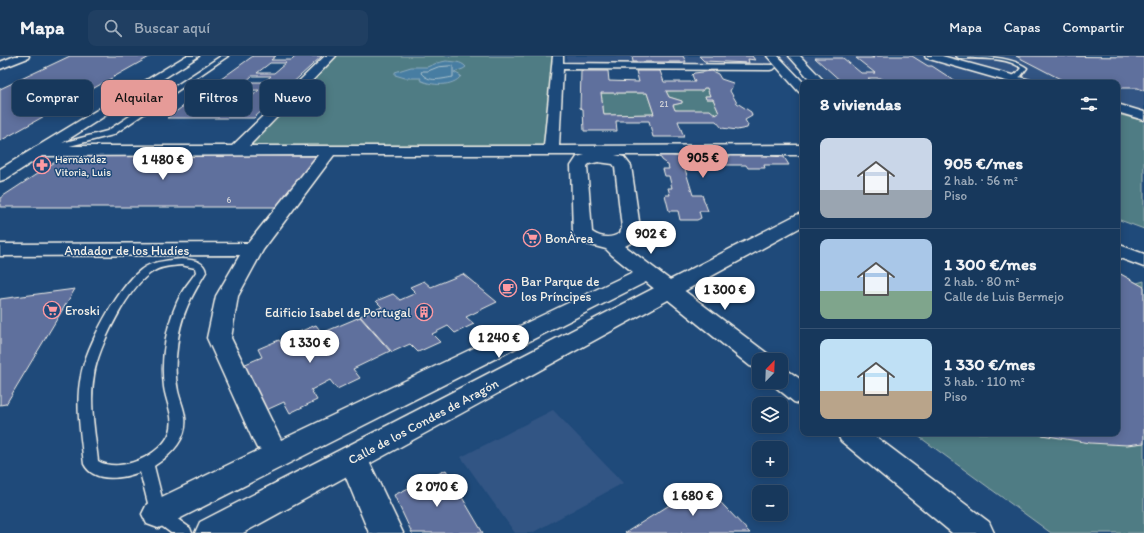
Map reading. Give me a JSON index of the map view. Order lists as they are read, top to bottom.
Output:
{
  "streets": {
    "street": ["Andador de los Hudíes", "Calle de los Condes de Aragón"]
  },
  "places": {
    "pharmacy": ["Hernández Vitoria, Luis"],
    "supermarket": ["BonÀrea", "Eroski"],
    "cafe": ["Bar Parque de los Príncipes"],
    "building": ["Edificio Isabel de Portugal"]
  },
  "house_numbers": ["21", "6"],
  "north": "top right",
  "page": {
    "header": "Mapa",
    "search": "Buscar aquí",
    "nav": ["Mapa", "Capas", "Compartir"],
    "chip": [
      "Comprar",
      "Alquilar",
      "Filtros",
      "Nuevo"
    ],
    "heading": "8 viviendas",
    "list": [
      {
        "name": "905 €/mes",
        "note": "2 hab. · 56 m² · Piso"
      },
      {
        "name": "1 300 €/mes",
        "note": "2 hab. · 80 m² · Calle de Luis Bermejo"
      },
      {
        "name": "1 330 €/mes",
        "note": "3 hab. · 110 m² · Piso"
      }
    ],
    "price": [
      "905 €",
      "1 480 €",
      "902 €",
      "1 300 €",
      "1 240 €",
      "1 330 €",
      "2 070 €",
      "1 680 €"
    ],
    "map_buttons": ["+", "−"]
  }
}
